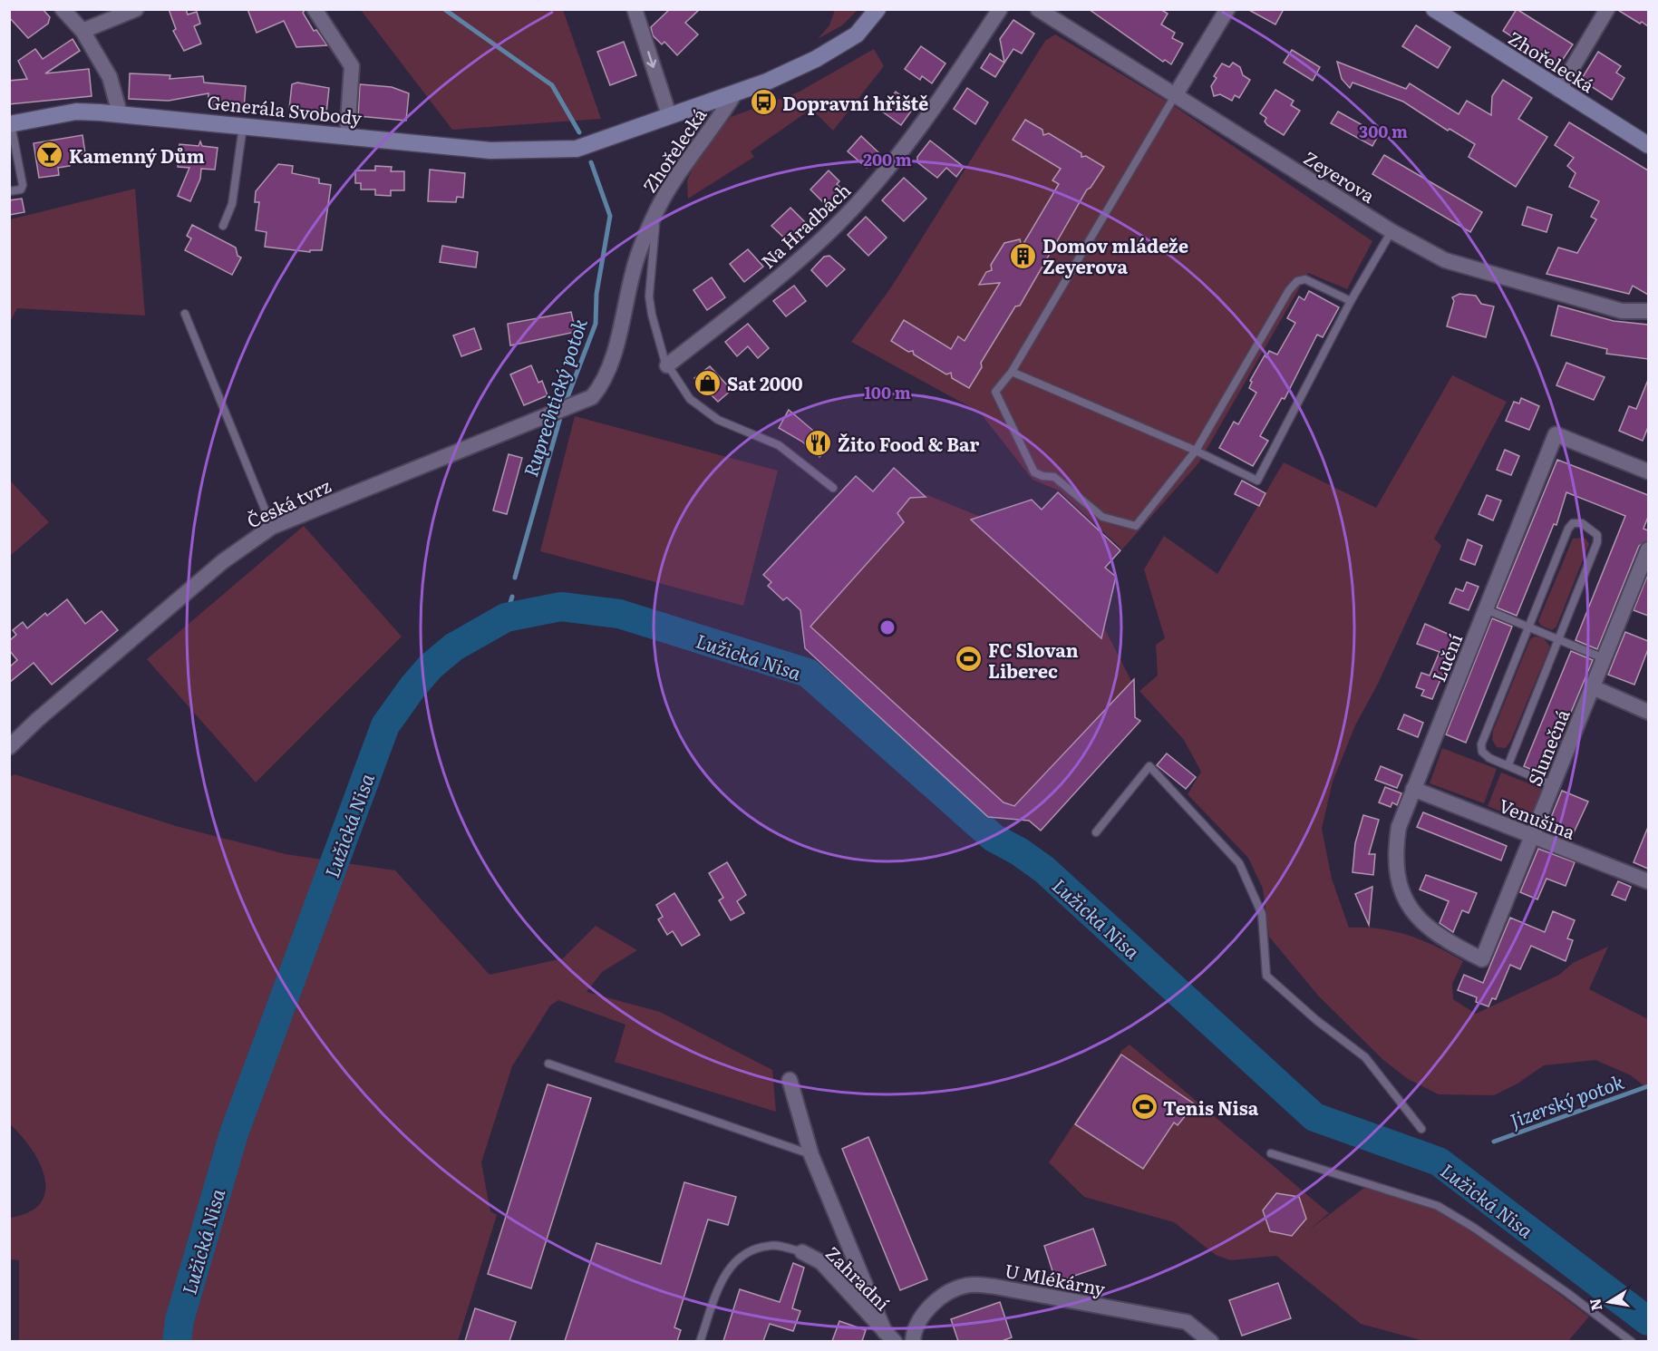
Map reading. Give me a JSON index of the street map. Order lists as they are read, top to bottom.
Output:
{
  "streets": {
    "main road": ["Zhořelecká", "Generála Svobody"],
    "street": [
      "Zeyerova",
      "Na Hradbách",
      "Česká tvrz",
      "Luční",
      "Slunečná",
      "Venušina",
      "Zahradní",
      "U Mlékárny"
    ]
  },
  "crossings": [
    ["Zhořelecká", "Generála Svobody"],
    ["Zhořelecká", "Česká tvrz"],
    ["Luční", "Slunečná"],
    ["Luční", "Venušina"],
    ["Slunečná", "Venušina"]
  ],
  "water": ["Ruprechtický potok", "Lužická Nisa", "Jizerský potok"],
  "places": {
    "bus stop": ["Dopravní hřiště"],
    "bar": ["Kamenný Dům"],
    "building": ["Domov mládeže Zeyerova"],
    "shop": ["Sat 2000"],
    "restaurant": ["Žito Food & Bar"],
    "sports": ["FC Slovan Liberec", "Tenis Nisa"]
  },
  "north": "left",
  "rings": ["300 m", "200 m", "100 m"]
}
